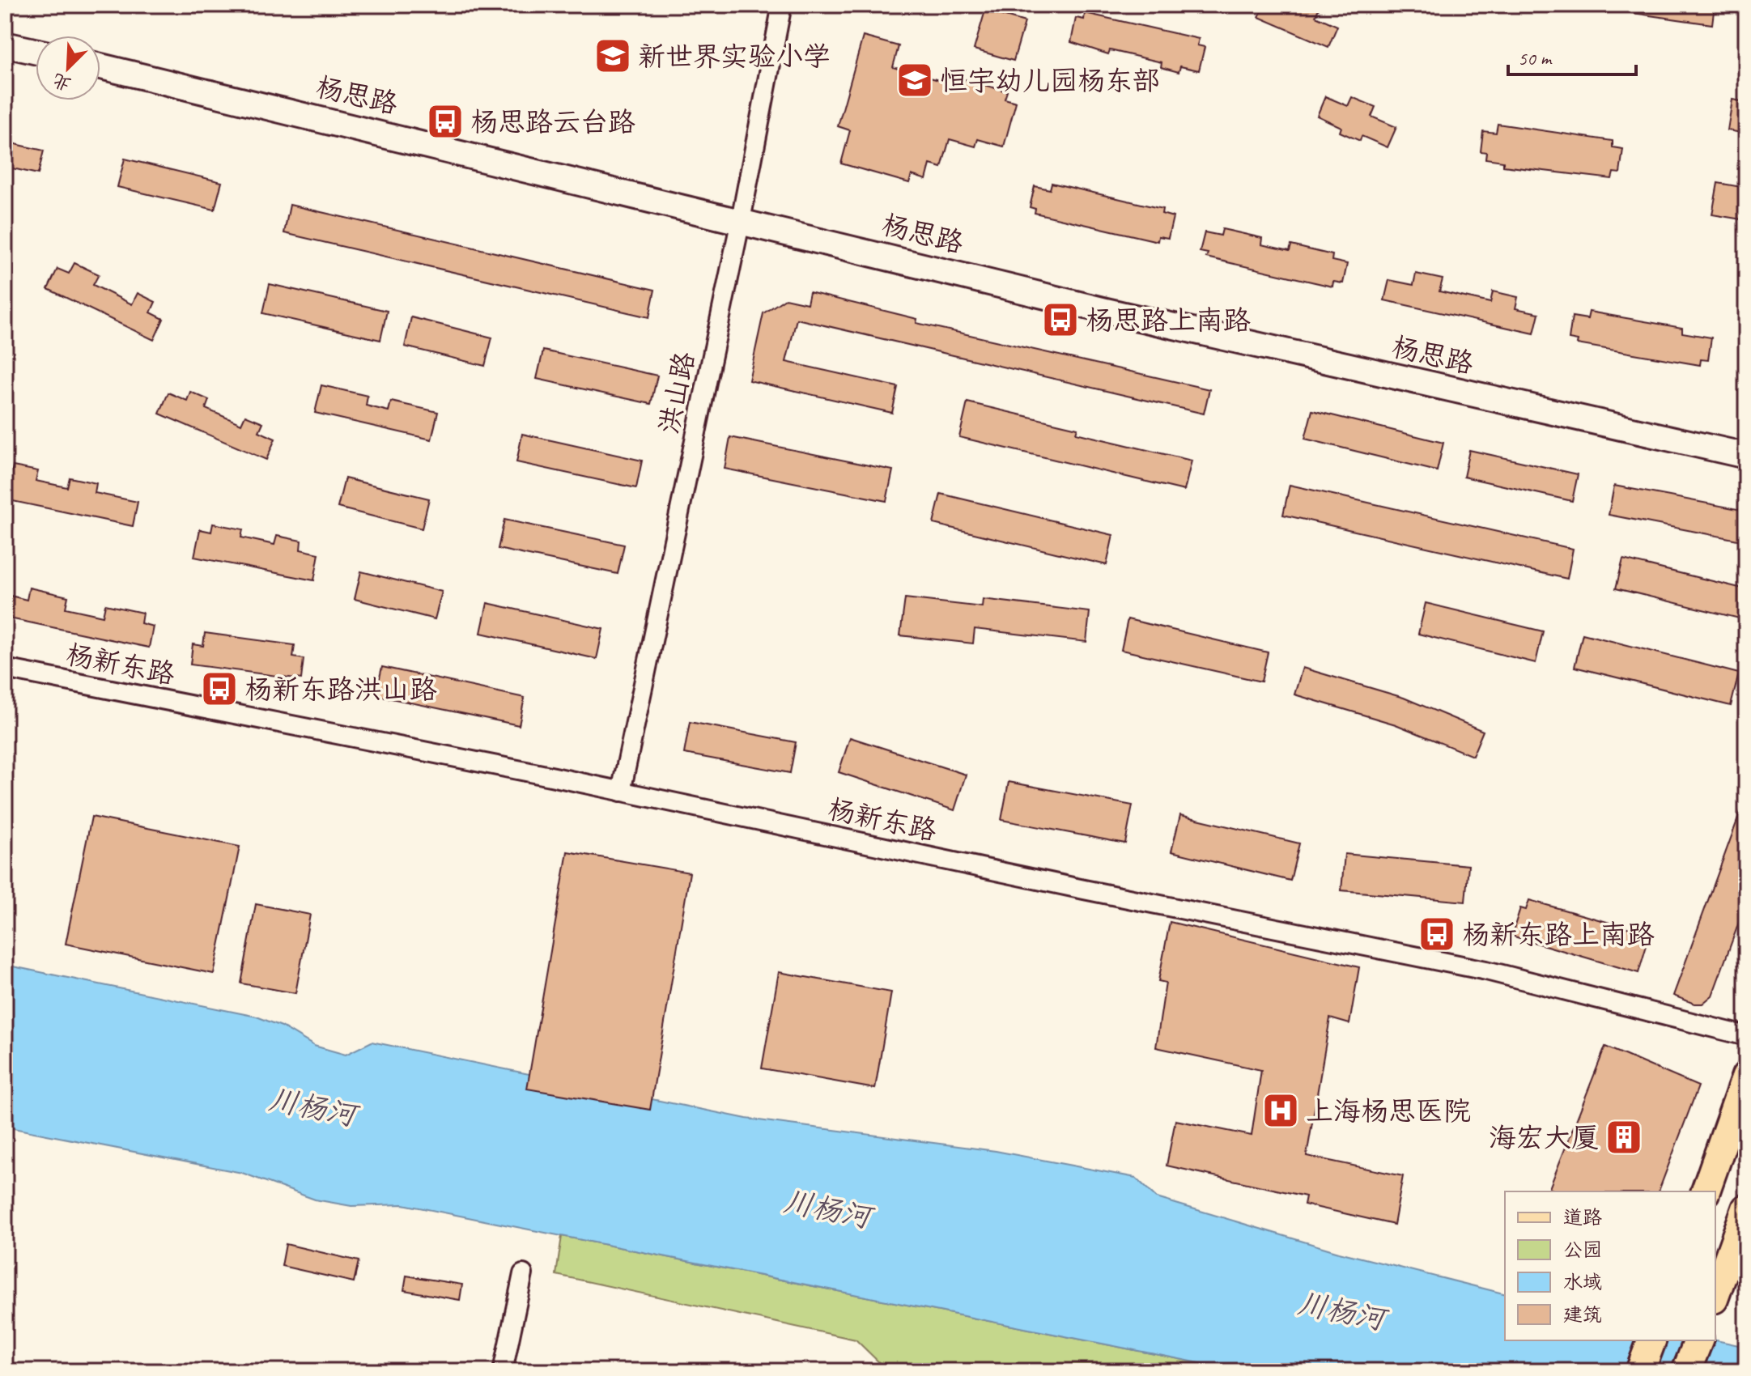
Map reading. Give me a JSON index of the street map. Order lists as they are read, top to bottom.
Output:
{
  "streets": {
    "street": ["杨思路", "洪山路", "杨新东路"]
  },
  "crossings": [
    ["杨思路", "洪山路"],
    ["洪山路", "杨新东路"]
  ],
  "water": ["川杨河"],
  "places": {
    "school or university": ["新世界实验小学", "恒宇幼儿园杨东部"],
    "bus stop": [
      "杨思路云台路",
      "杨思路上南路",
      "杨新东路洪山路",
      "杨新东路上南路"
    ],
    "hospital": ["上海杨思医院"],
    "building": ["海宏大厦"]
  },
  "legend": [
    "道路",
    "公园",
    "水域",
    "建筑"
  ],
  "scale_bar": "50 m",
  "north": "bottom left"
}
